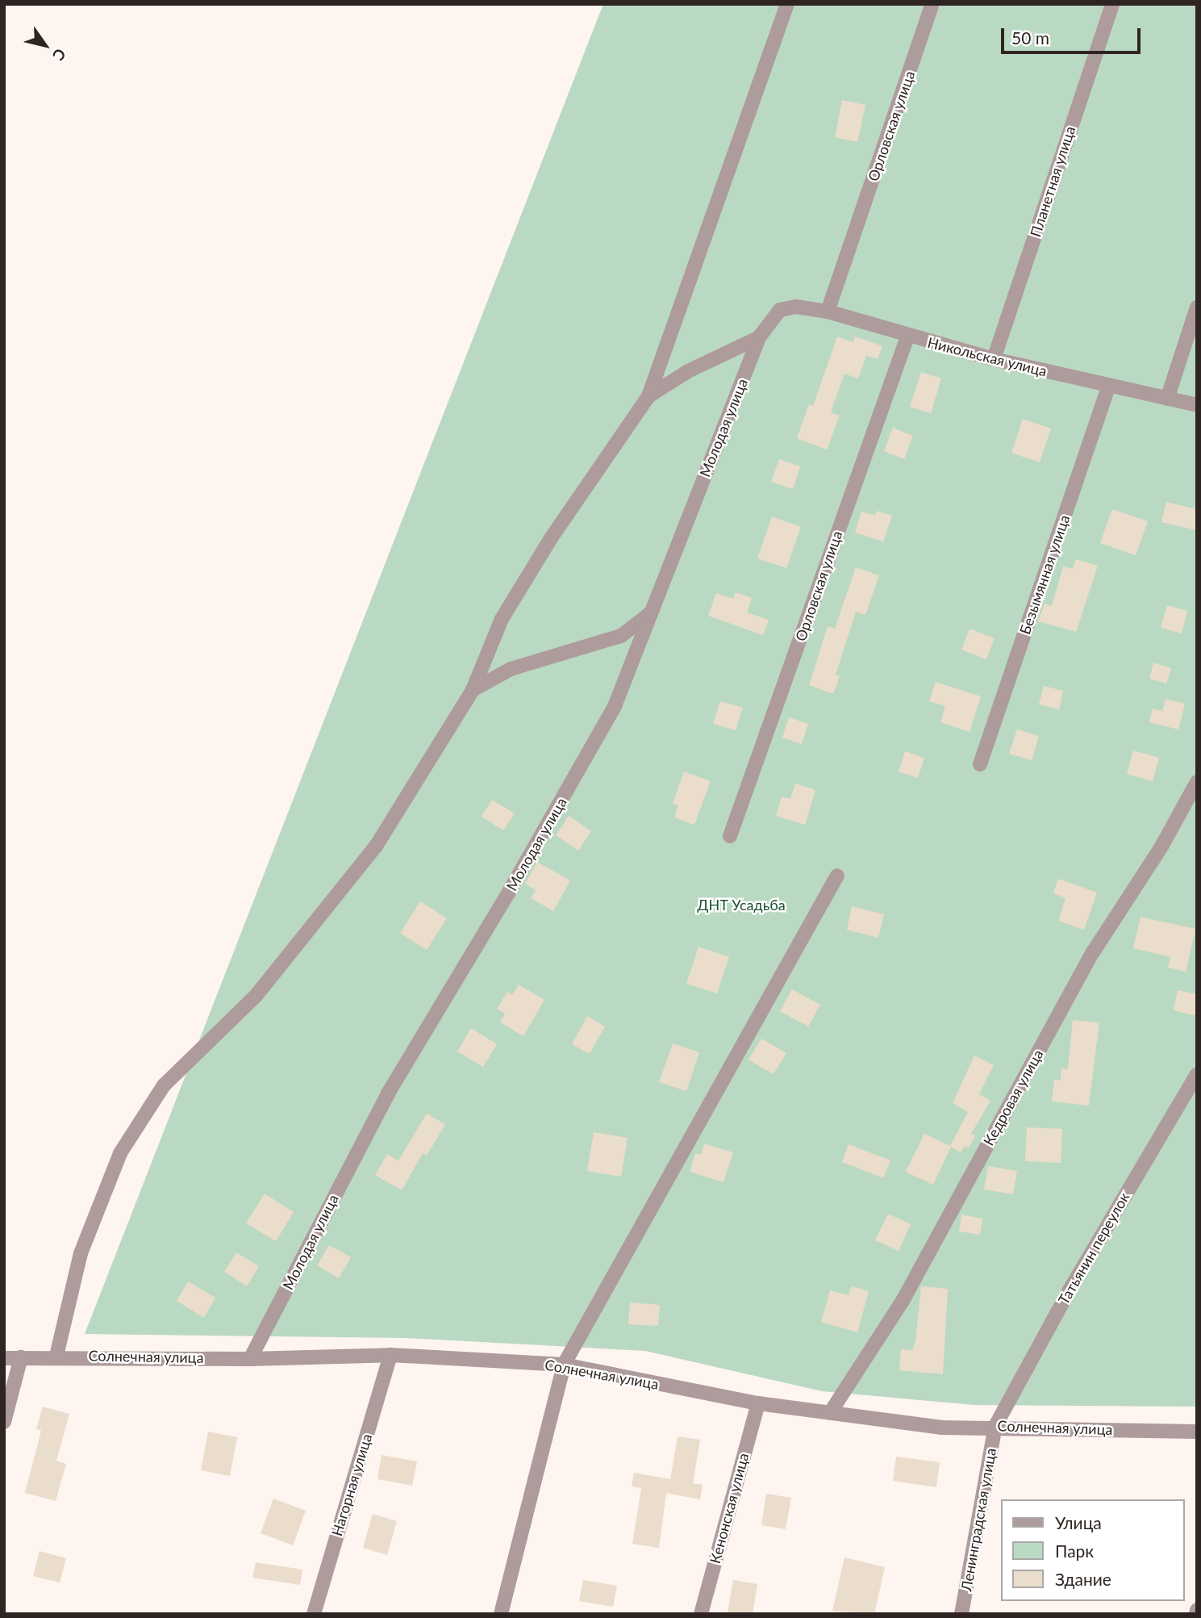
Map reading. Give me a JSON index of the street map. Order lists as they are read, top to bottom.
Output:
{
  "streets": {
    "street": [
      "Орловская улица",
      "Планетная улица",
      "Никольская улица",
      "Молодая улица",
      "Безымянная улица",
      "Кедровая улица",
      "Татьянин переулок",
      "Солнечная улица",
      "Нагорная улица",
      "Кенонская улица",
      "Ленинградская улица"
    ]
  },
  "crossings": [
    ["Орловская улица", "Никольская улица"],
    ["Планетная улица", "Никольская улица"],
    ["Никольская улица", "Молодая улица"],
    ["Никольская улица", "Безымянная улица"],
    ["Молодая улица", "Солнечная улица"],
    ["Кедровая улица", "Солнечная улица"],
    ["Татьянин переулок", "Солнечная улица"],
    ["Татьянин переулок", "Ленинградская улица"],
    ["Солнечная улица", "Нагорная улица"],
    ["Солнечная улица", "Кенонская улица"],
    ["Солнечная улица", "Ленинградская улица"]
  ],
  "parks": ["ДНТ Усадьба"],
  "legend": ["Улица", "Парк", "Здание"],
  "scale_bar": "50 m",
  "north": "bottom right"
}
